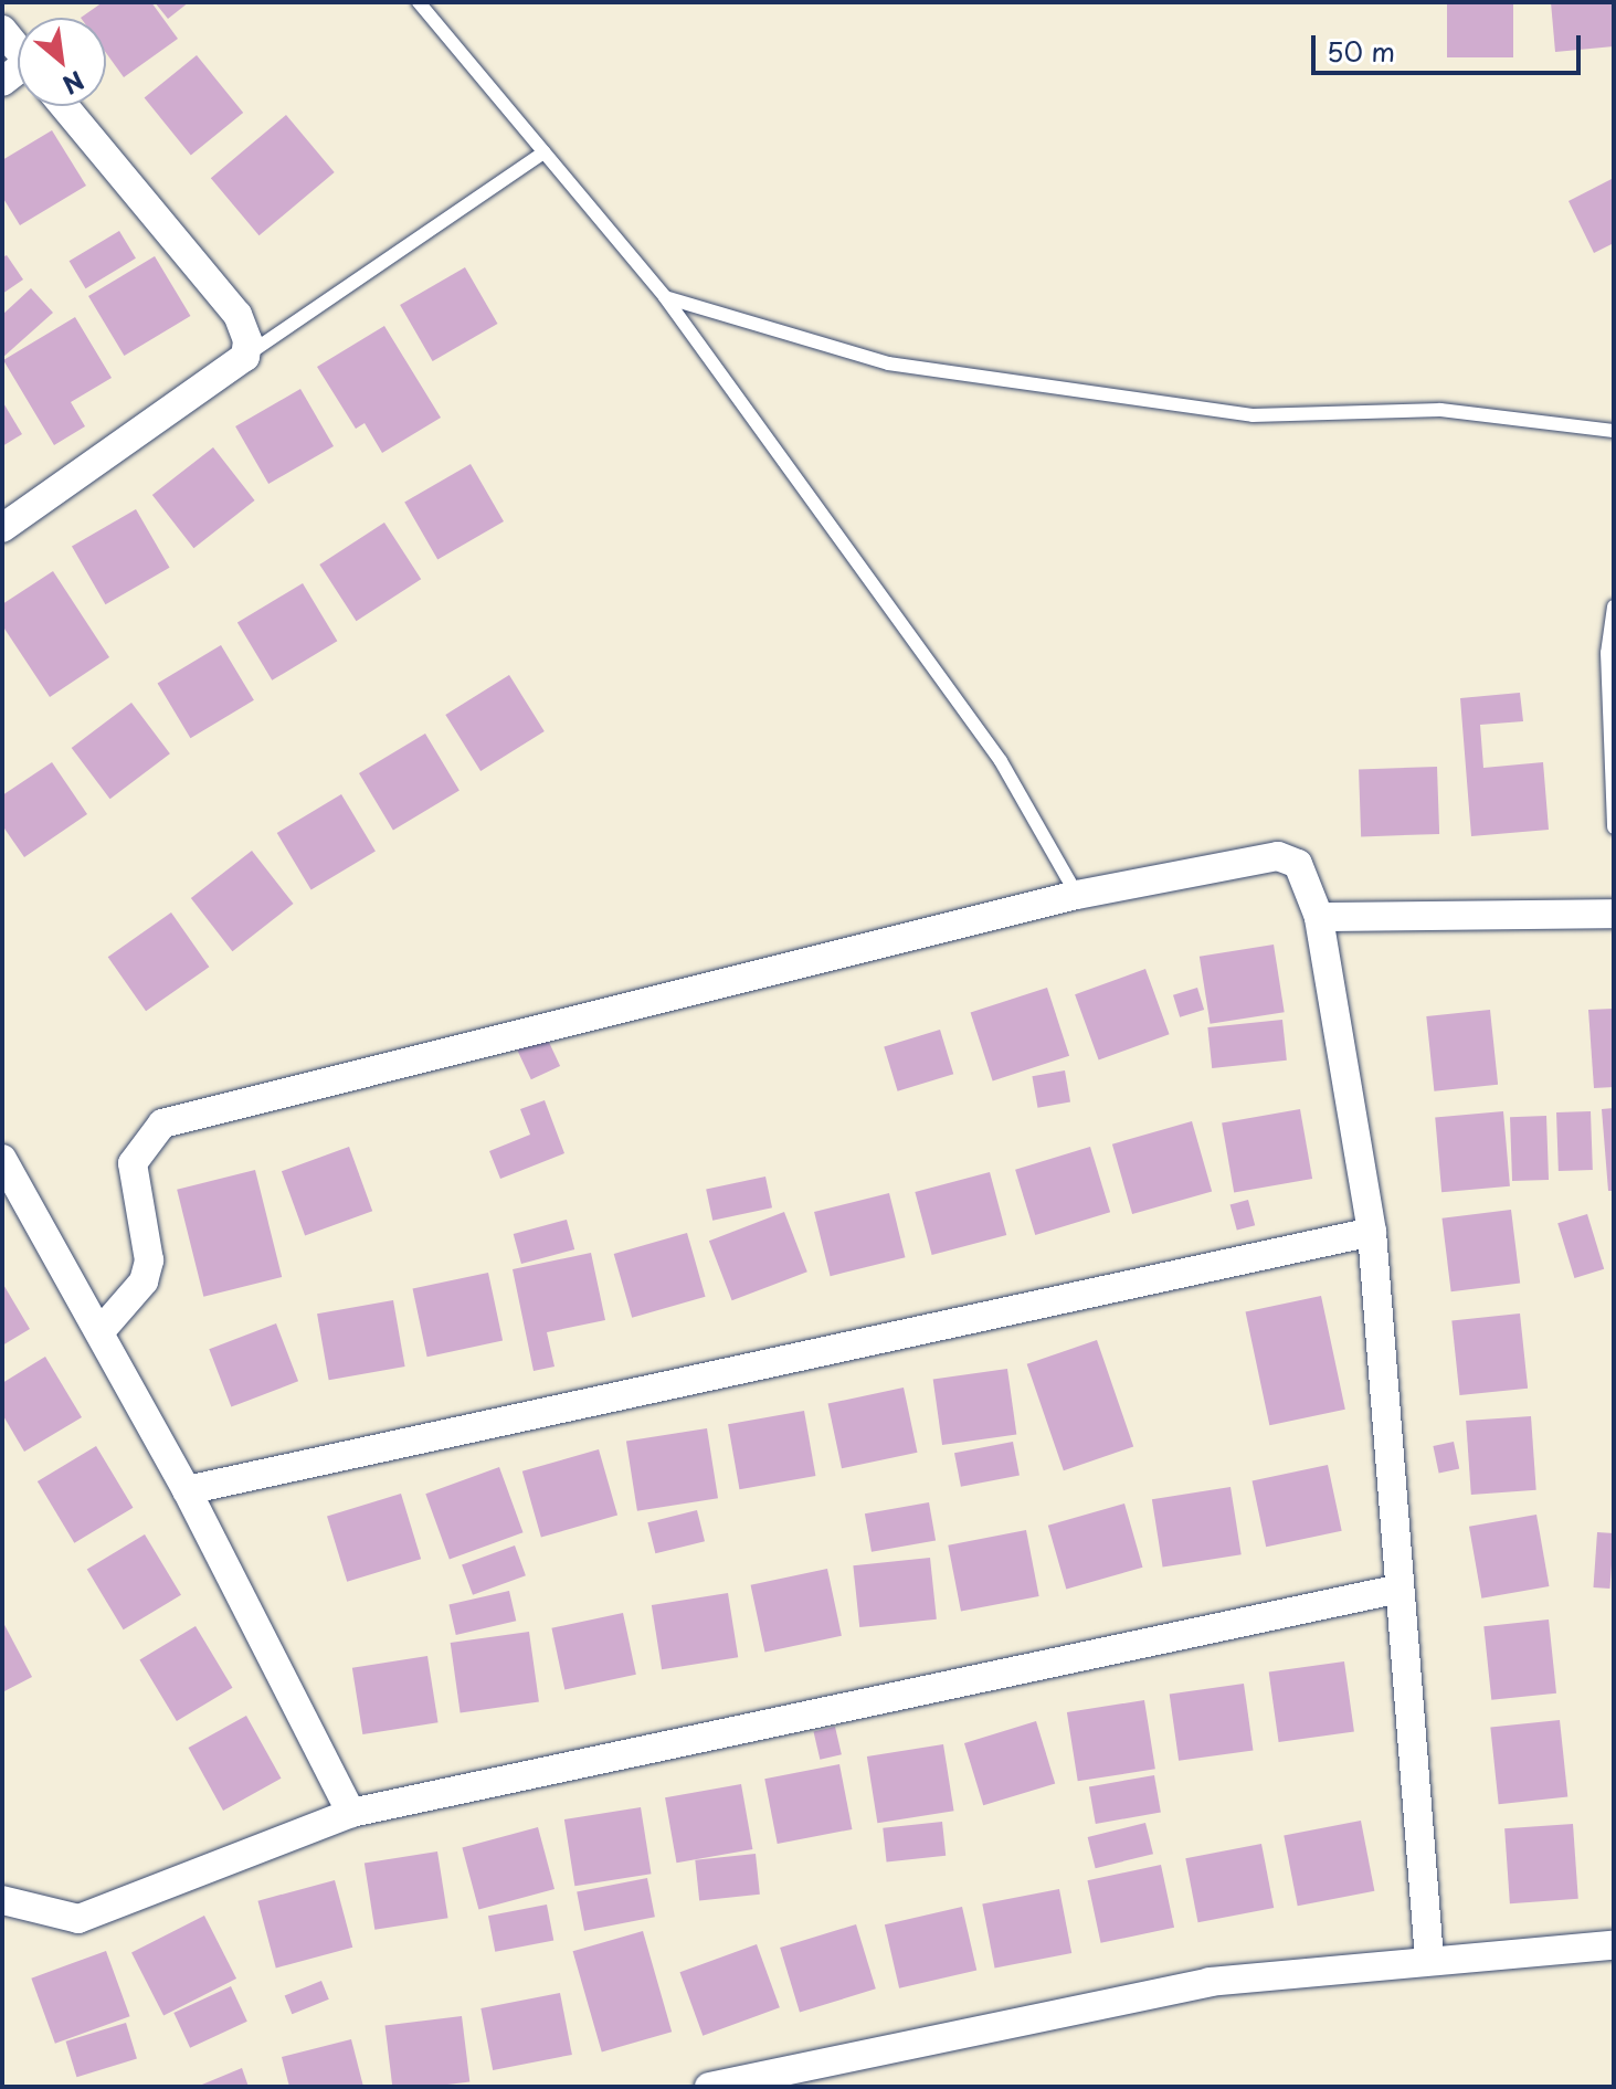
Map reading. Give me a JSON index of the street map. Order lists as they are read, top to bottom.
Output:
{
  "scale_bar": "50 m",
  "north": "bottom right"
}
